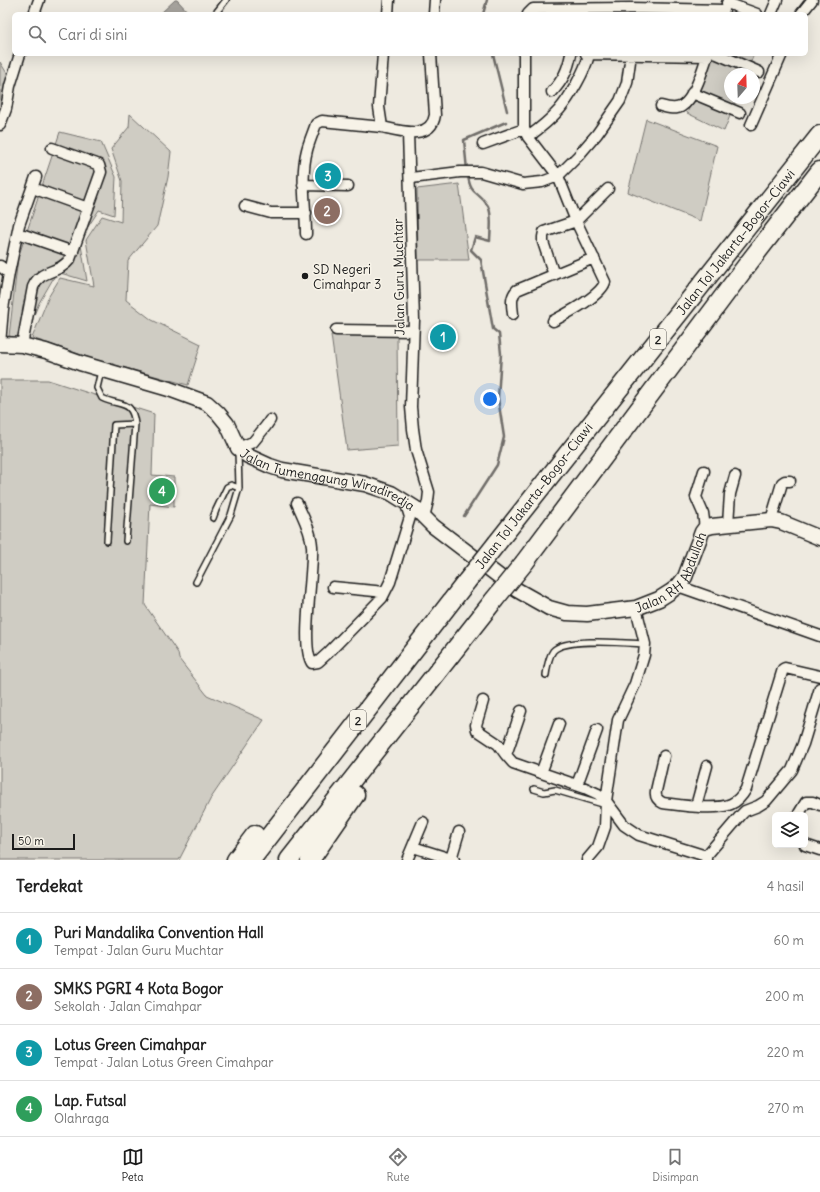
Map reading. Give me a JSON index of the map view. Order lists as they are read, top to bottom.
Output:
{
  "streets": {
    "highway": ["Jalan Tol Jakarta–Bogor–Ciawi", "2"],
    "street": ["Jalan Guru Muchtar", "Jalan Tumenggung Wiradiredja", "Jalan RH Abdullah"]
  },
  "crossings": [
    ["Jalan Guru Muchtar", "Jalan Tumenggung Wiradiredja"],
    ["Jalan Tumenggung Wiradiredja", "Jalan RH Abdullah"]
  ],
  "places": ["SD Negeri Cimahpar 3"],
  "scale_bar": "50 m",
  "north": "top",
  "page": {
    "search": "Cari di sini",
    "pins": [
      "3",
      "2",
      "1",
      "4"
    ],
    "scale": "50 m",
    "heading": ["Terdekat", "4 hasil"],
    "list": [
      {
        "mark": "1",
        "name": "Puri Mandalika Convention Hall",
        "note": "Tempat · Jalan Guru Muchtar",
        "value": "60 m"
      },
      {
        "mark": "2",
        "name": "SMKS PGRI 4 Kota Bogor",
        "note": "Sekolah · Jalan Cimahpar",
        "value": "200 m"
      },
      {
        "mark": "3",
        "name": "Lotus Green Cimahpar",
        "note": "Tempat · Jalan Lotus Green Cimahpar",
        "value": "220 m"
      },
      {
        "mark": "4",
        "name": "Lap. Futsal",
        "note": "Olahraga",
        "value": "270 m"
      }
    ],
    "nav": ["Peta", "Rute", "Disimpan"]
  }
}
